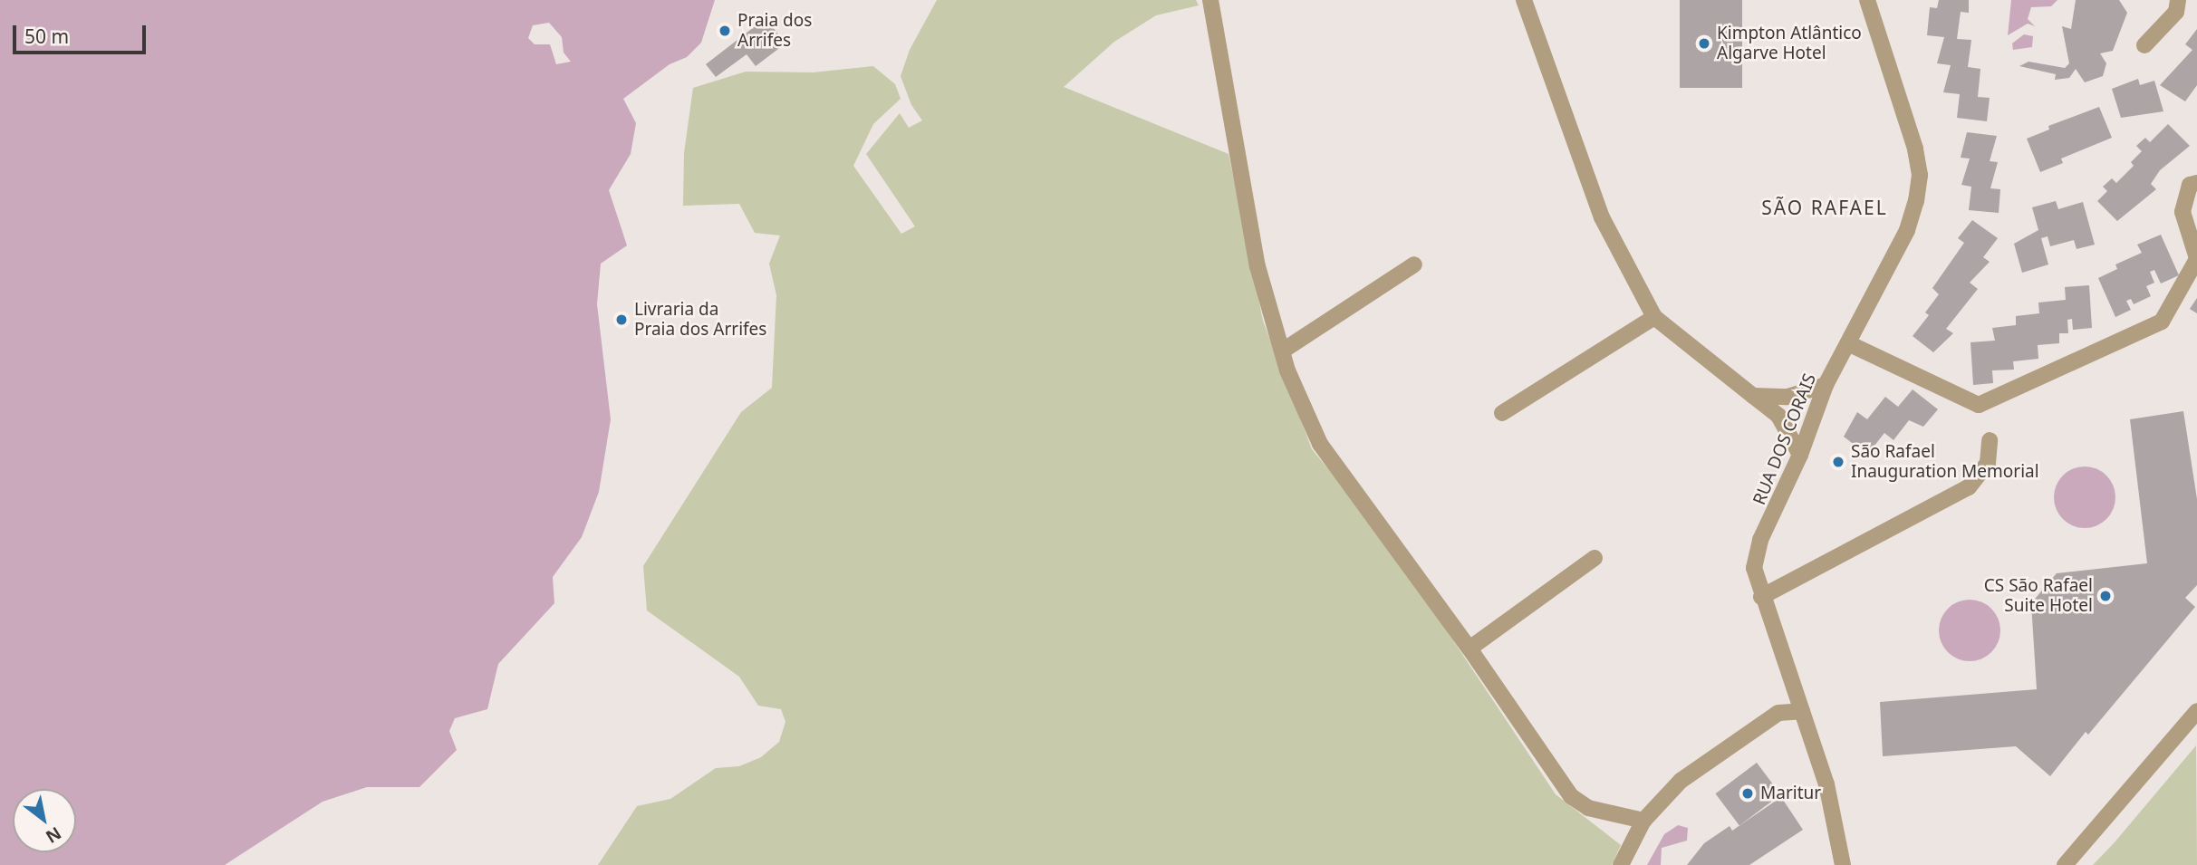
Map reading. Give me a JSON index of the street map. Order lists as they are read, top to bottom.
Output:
{
  "streets": {
    "street": ["RUA DOS CORAIS"]
  },
  "districts": ["SÃO RAFAEL"],
  "places": [
    "Praia dos Arrifes",
    "Kimpton Atlântico Algarve Hotel",
    "Livraria da Praia dos Arrifes",
    "São Rafael Inauguration Memorial",
    "CS São Rafael Suite Hotel",
    "Maritur"
  ],
  "scale_bar": "50 m",
  "north": "bottom right"
}
